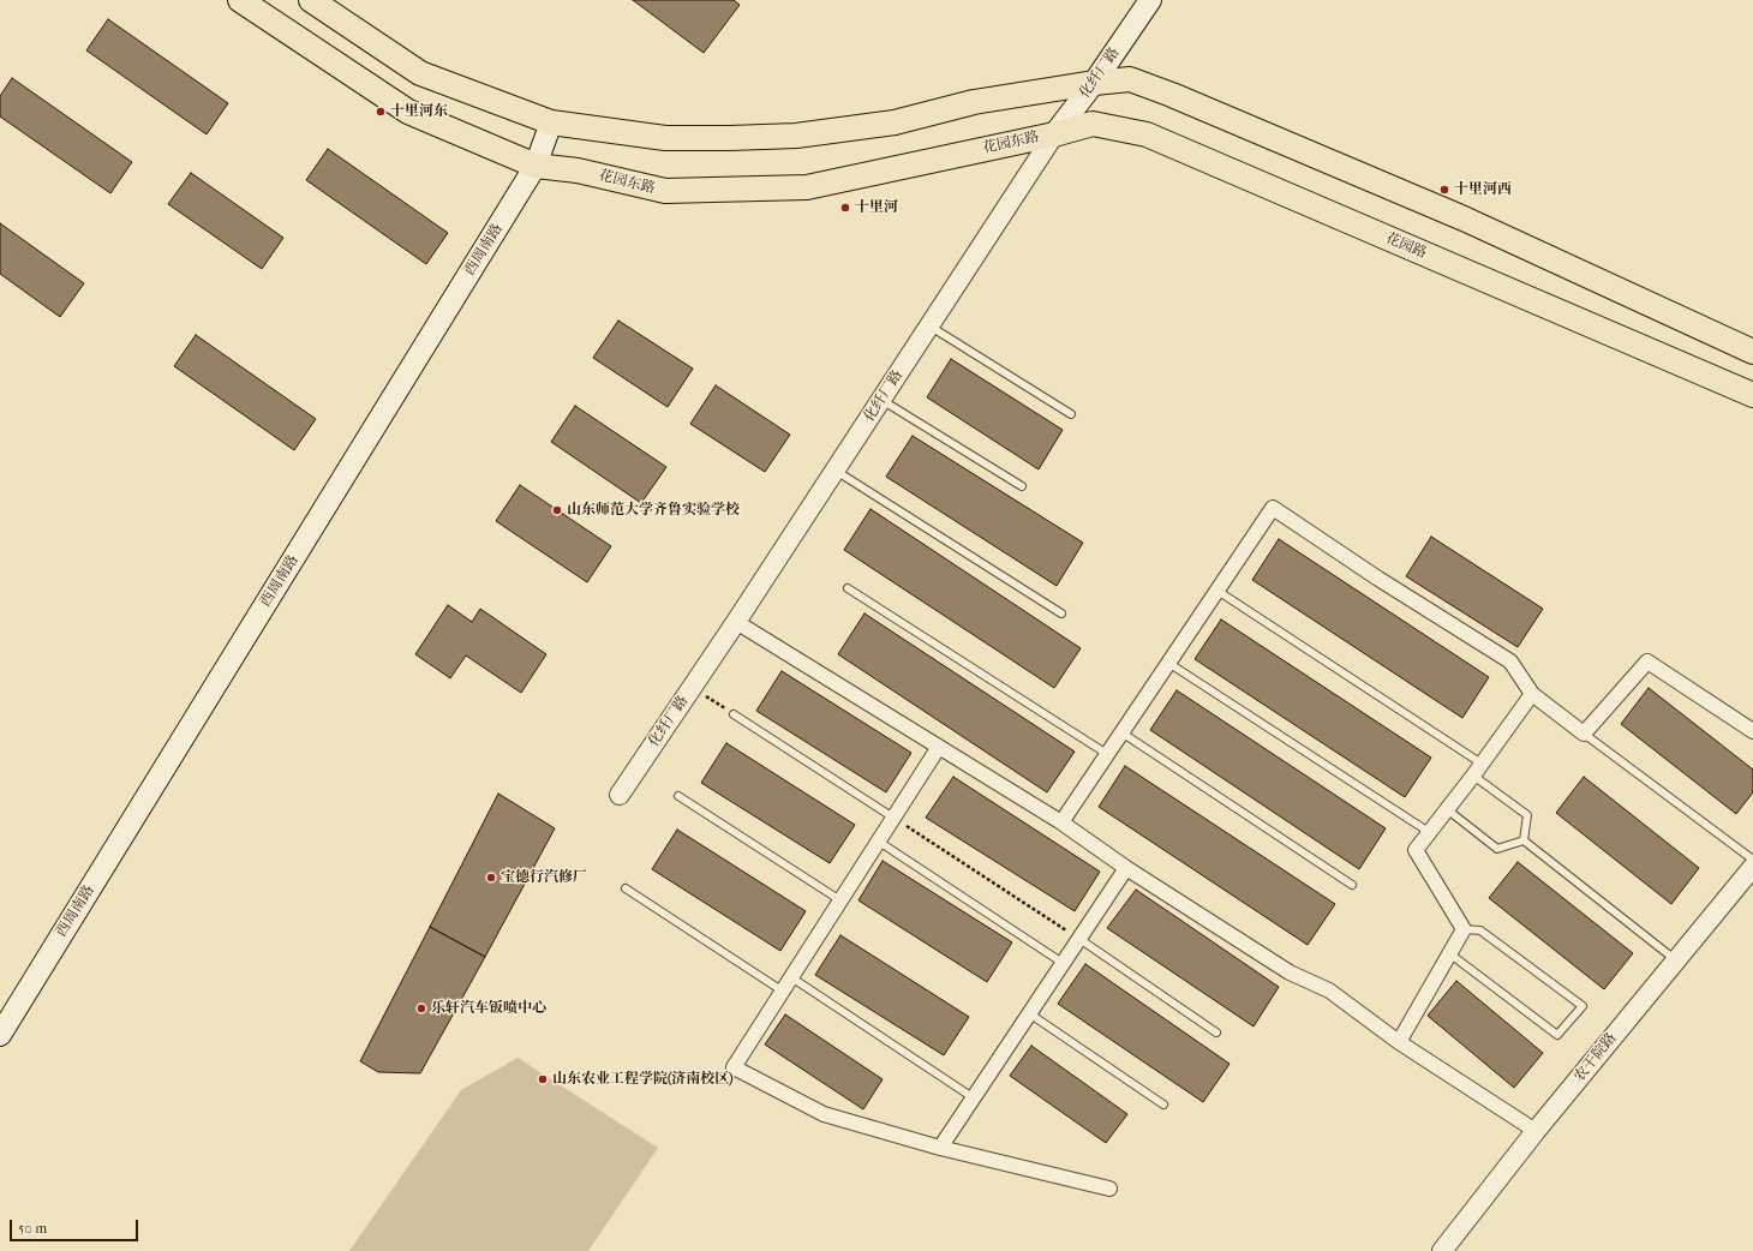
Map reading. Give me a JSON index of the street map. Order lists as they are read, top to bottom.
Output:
{
  "streets": {
    "main road": [
      "化纤厂路",
      "花园东路",
      "花园路",
      "西周南路"
    ],
    "street": ["农干院路"]
  },
  "crossings": [
    ["化纤厂路", "花园东路"],
    ["化纤厂路", "花园路"],
    ["花园东路", "花园路"],
    ["花园东路", "西周南路"]
  ],
  "places": [
    "十里河东",
    "十里河西",
    "十里河",
    "山东师范大学齐鲁实验学校",
    "宝德行汽修厂",
    "乐轩汽车钣喷中心",
    "山东农业工程学院(济南校区)"
  ],
  "scale_bar": "50 m"
}
